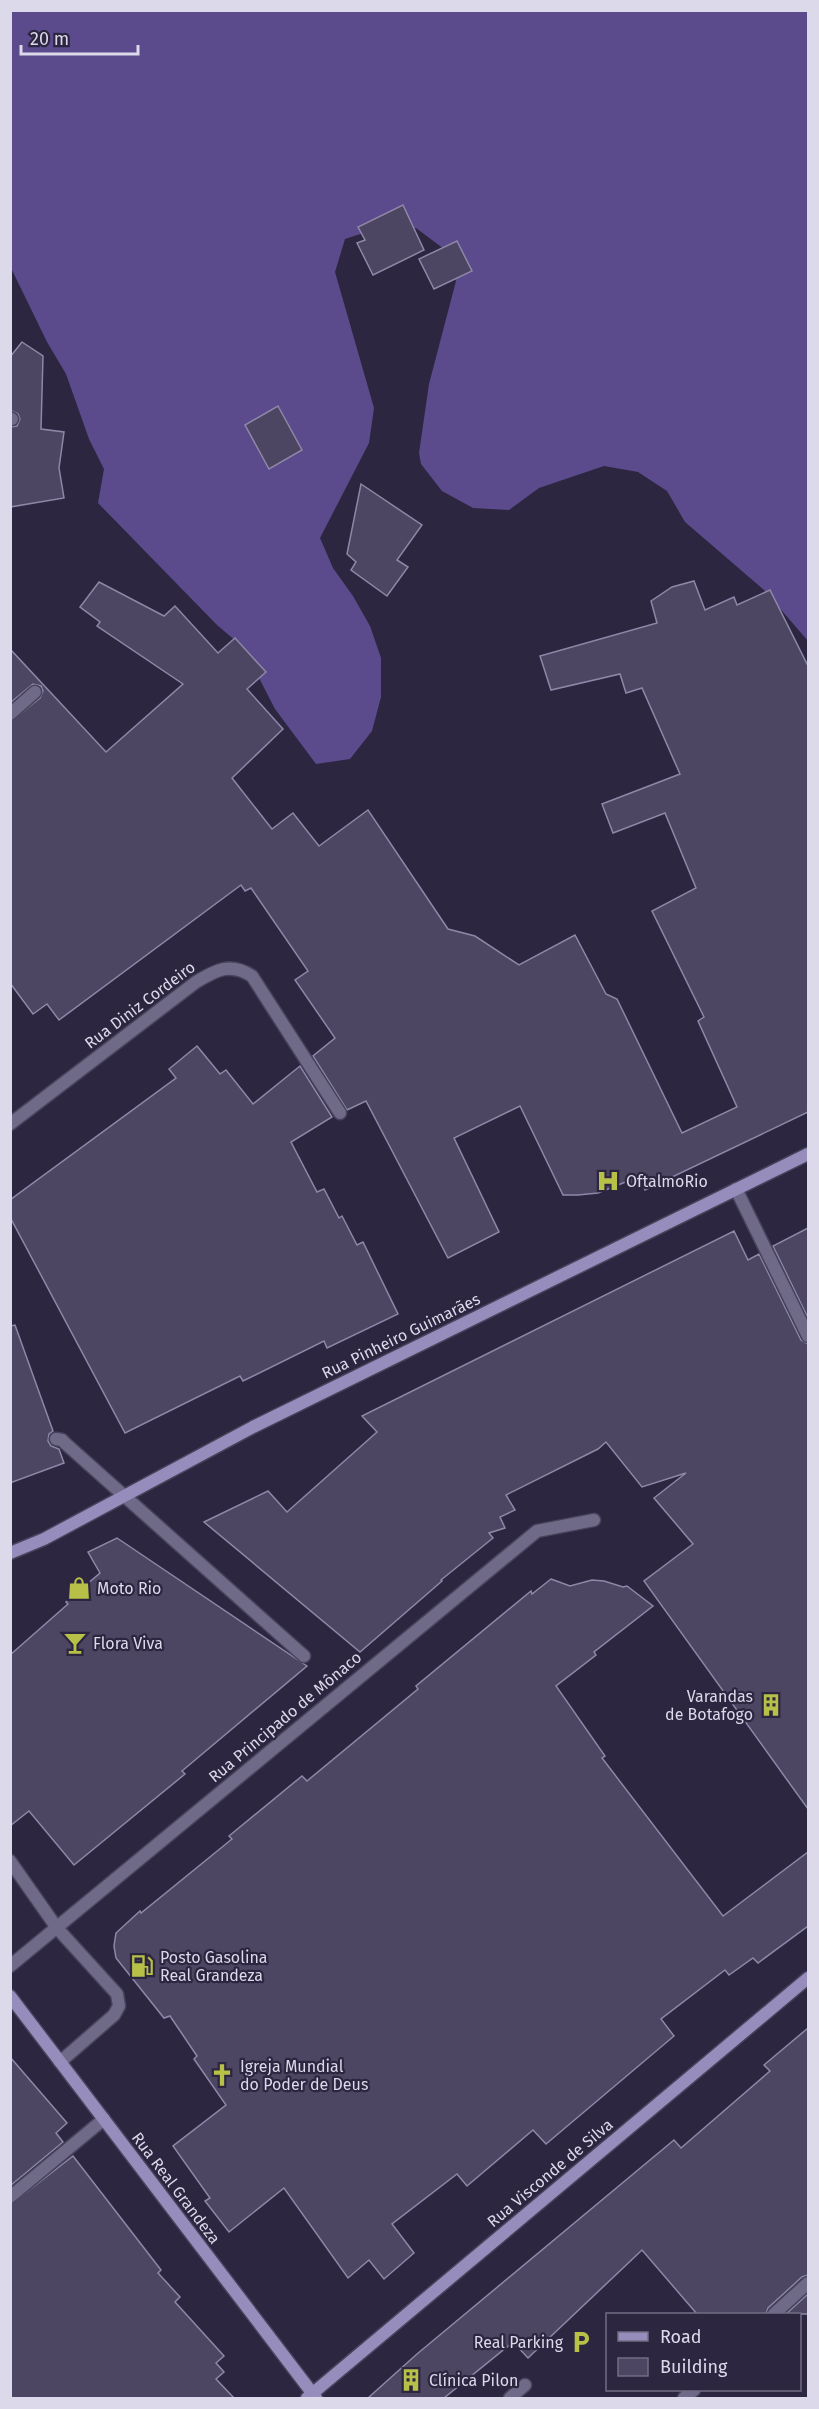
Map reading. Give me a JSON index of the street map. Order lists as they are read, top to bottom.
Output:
{
  "streets": {
    "main road": ["Rua Pinheiro Guimarães", "Rua Visconde de Silva", "Rua Real Grandeza"],
    "street": ["Rua Diniz Cordeiro", "Rua Principado de Mônaco"]
  },
  "crossings": [
    ["Rua Visconde de Silva", "Rua Real Grandeza"]
  ],
  "places": {
    "hospital": ["OftalmoRio"],
    "shop": ["Moto Rio"],
    "bar": ["Flora Viva"],
    "building": ["Varandas de Botafogo", "Clínica Pilon"],
    "fuel station": ["Posto Gasolina Real Grandeza"],
    "church": ["Igreja Mundial do Poder de Deus"],
    "parking": ["Real Parking"]
  },
  "legend": ["Road", "Building"],
  "scale_bar": "20 m"
}
